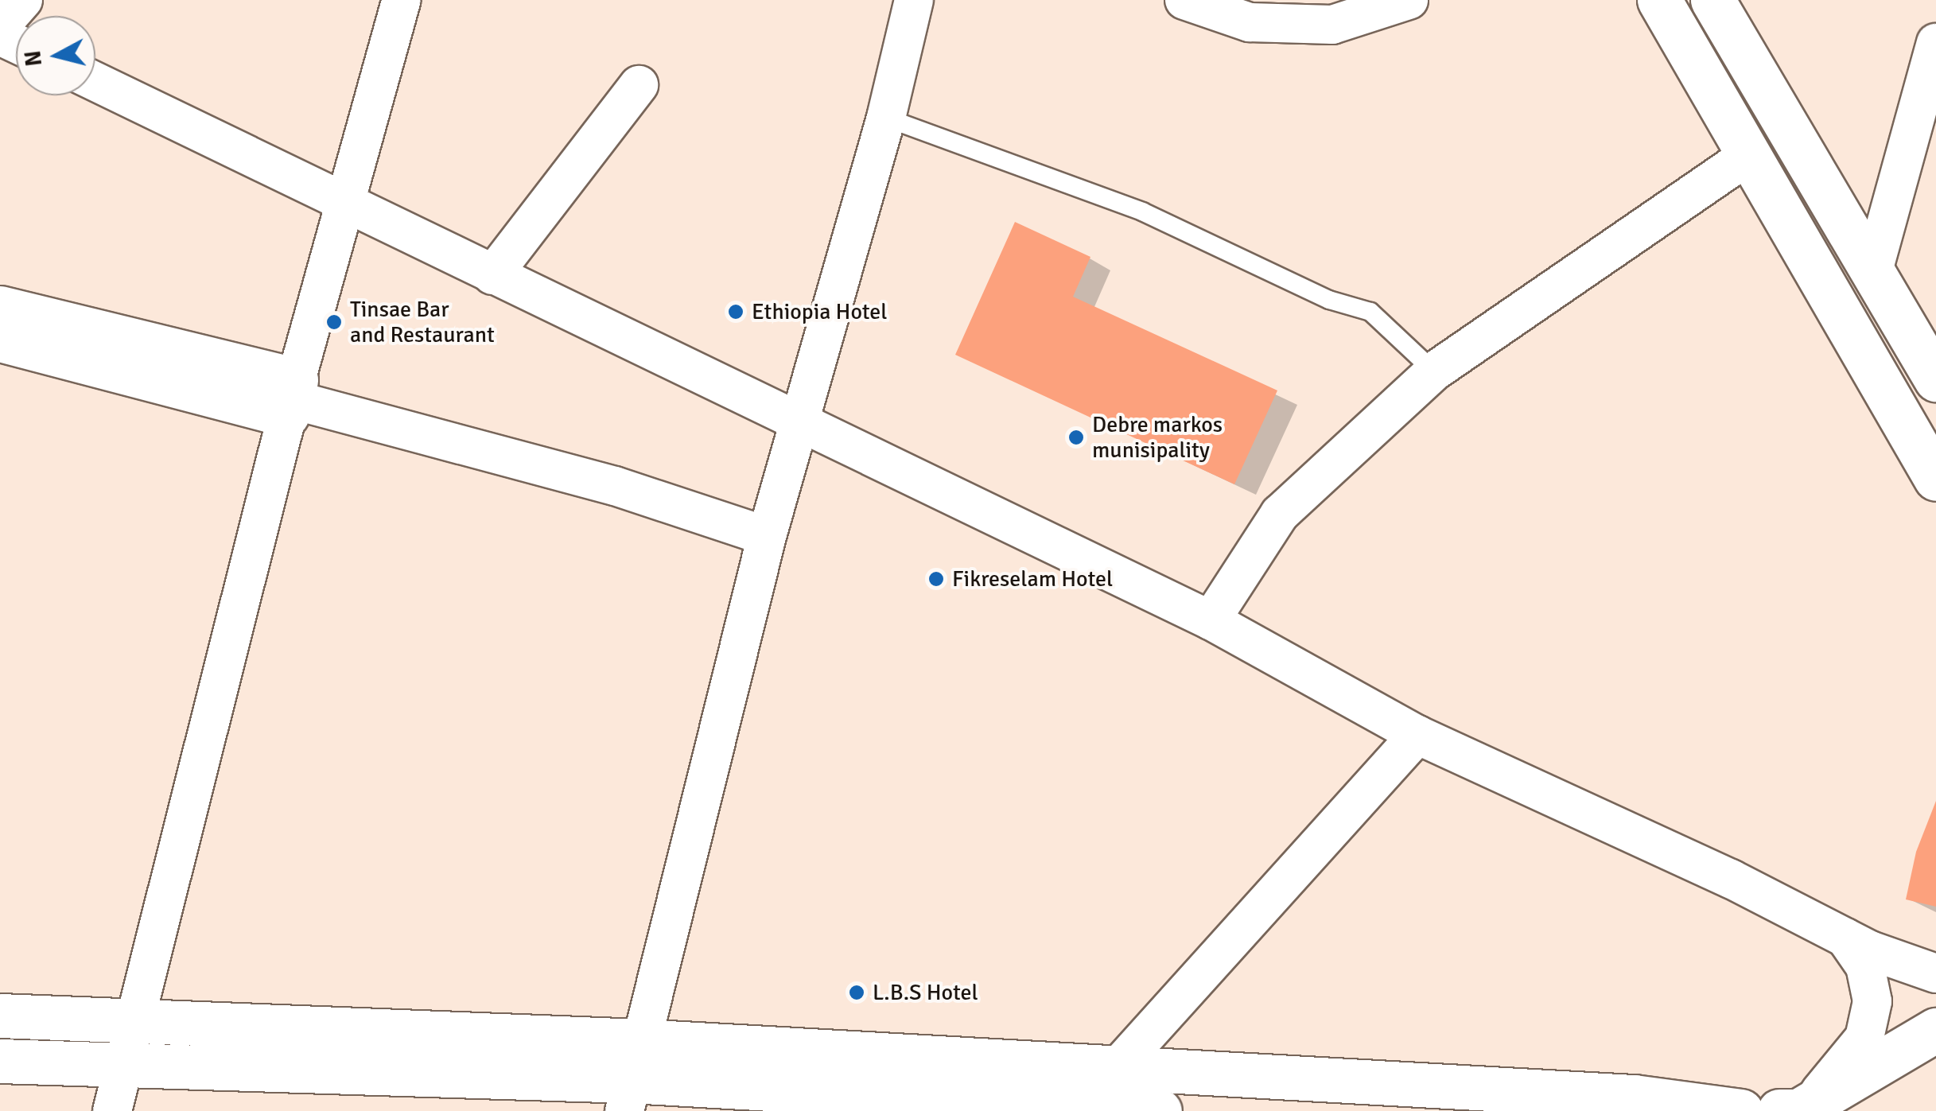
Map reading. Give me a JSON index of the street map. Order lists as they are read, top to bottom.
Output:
{
  "places": [
    "Ethiopia Hotel",
    "Tinsae Bar and Restaurant",
    "Debre markos munisipality",
    "Fikreselam Hotel",
    "L.B.S Hotel"
  ],
  "north": "left"
}
